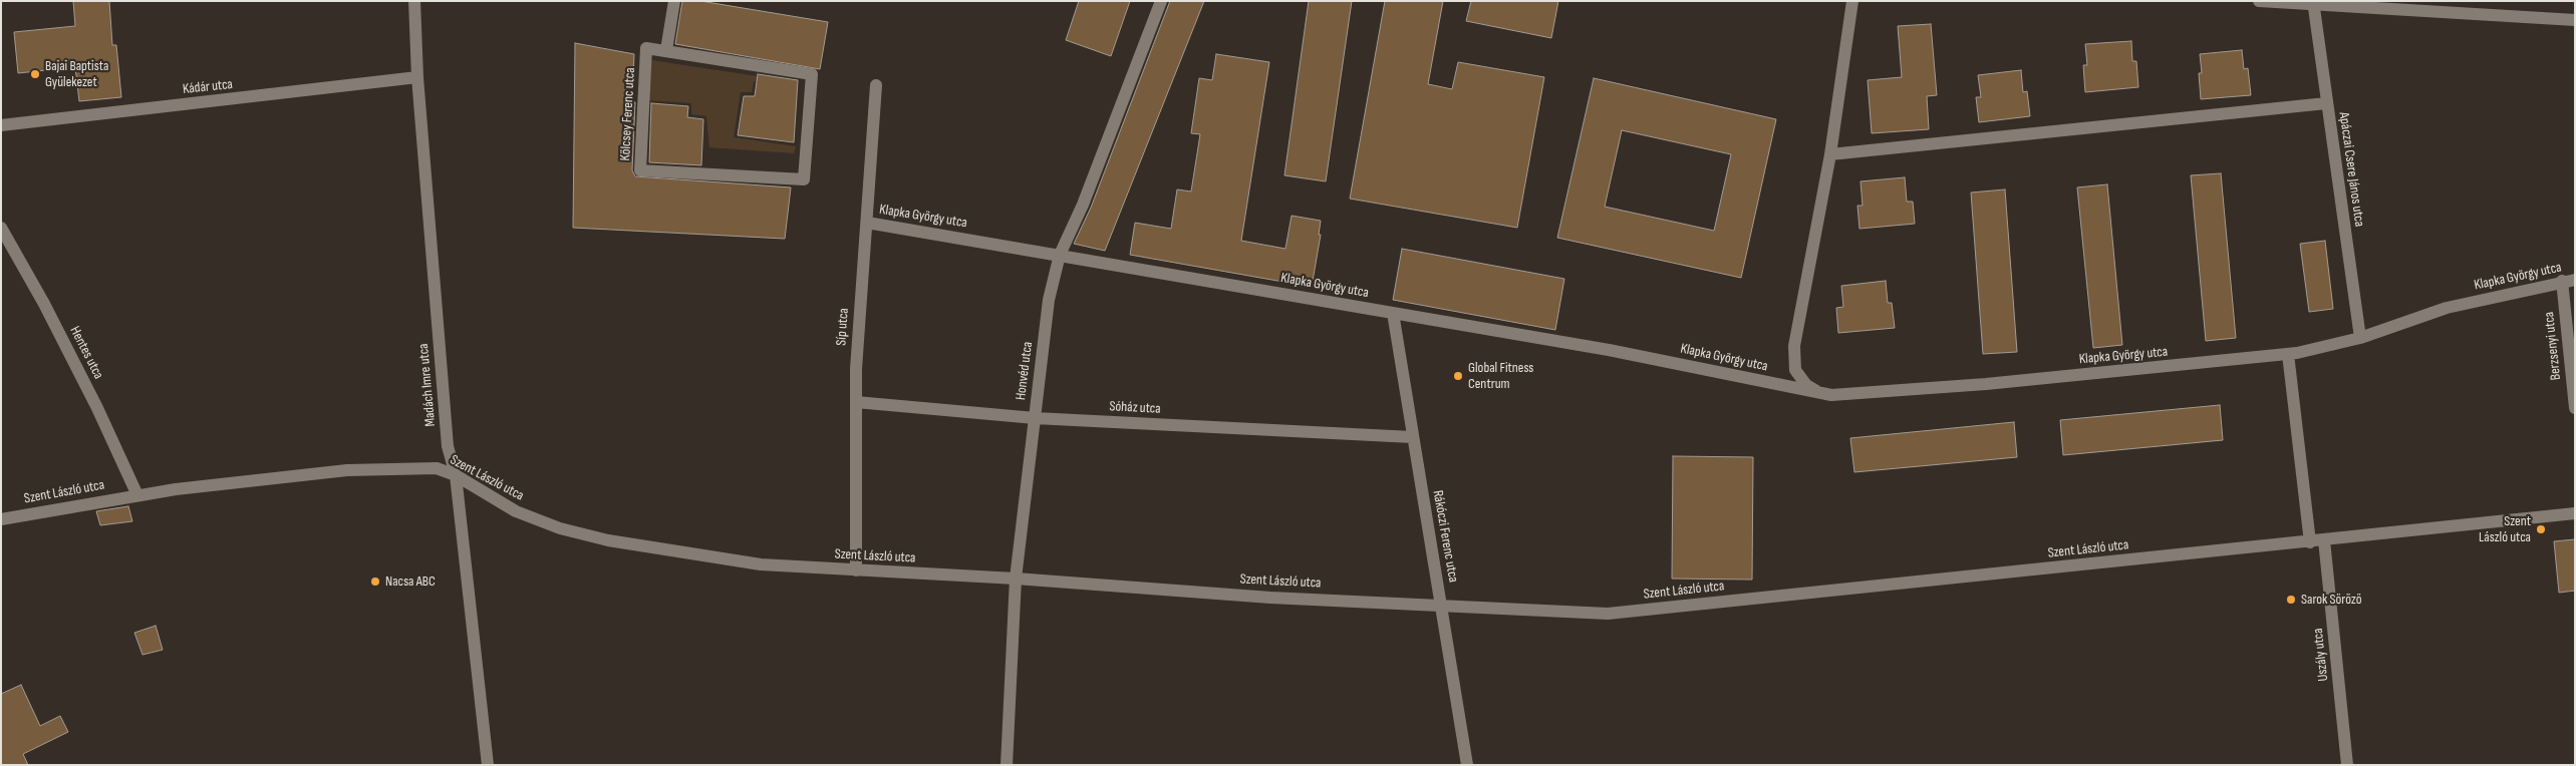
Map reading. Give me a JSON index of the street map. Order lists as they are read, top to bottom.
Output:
{
  "streets": {
    "street": [
      "Kádár utca",
      "Kölcsey Ferenc utca",
      "Apáczai Csere János utca",
      "Klapka György utca",
      "Síp utca",
      "Berzsenyi utca",
      "Hentes utca",
      "Honvéd utca",
      "Madách Imre utca",
      "Sóház utca",
      "Szent László utca",
      "Rákóczi Ferenc utca",
      "Uszály utca"
    ]
  },
  "crossings": [
    ["Kádár utca", "Madách Imre utca"],
    ["Apáczai Csere János utca", "Klapka György utca"],
    ["Klapka György utca", "Síp utca"],
    ["Klapka György utca", "Berzsenyi utca"],
    ["Klapka György utca", "Honvéd utca"],
    ["Klapka György utca", "Rákóczi Ferenc utca"],
    ["Síp utca", "Sóház utca"],
    ["Síp utca", "Szent László utca"],
    ["Hentes utca", "Szent László utca"],
    ["Honvéd utca", "Sóház utca"],
    ["Honvéd utca", "Szent László utca"],
    ["Madách Imre utca", "Szent László utca"],
    ["Sóház utca", "Rákóczi Ferenc utca"],
    ["Szent László utca", "Rákóczi Ferenc utca"],
    ["Szent László utca", "Uszály utca"]
  ],
  "places": [
    "Bajai Baptista Gyülekezet",
    "Global Fitness Centrum",
    "Szent László utca",
    "Nacsa ABC",
    "Sarok Sörözö"
  ]
}
